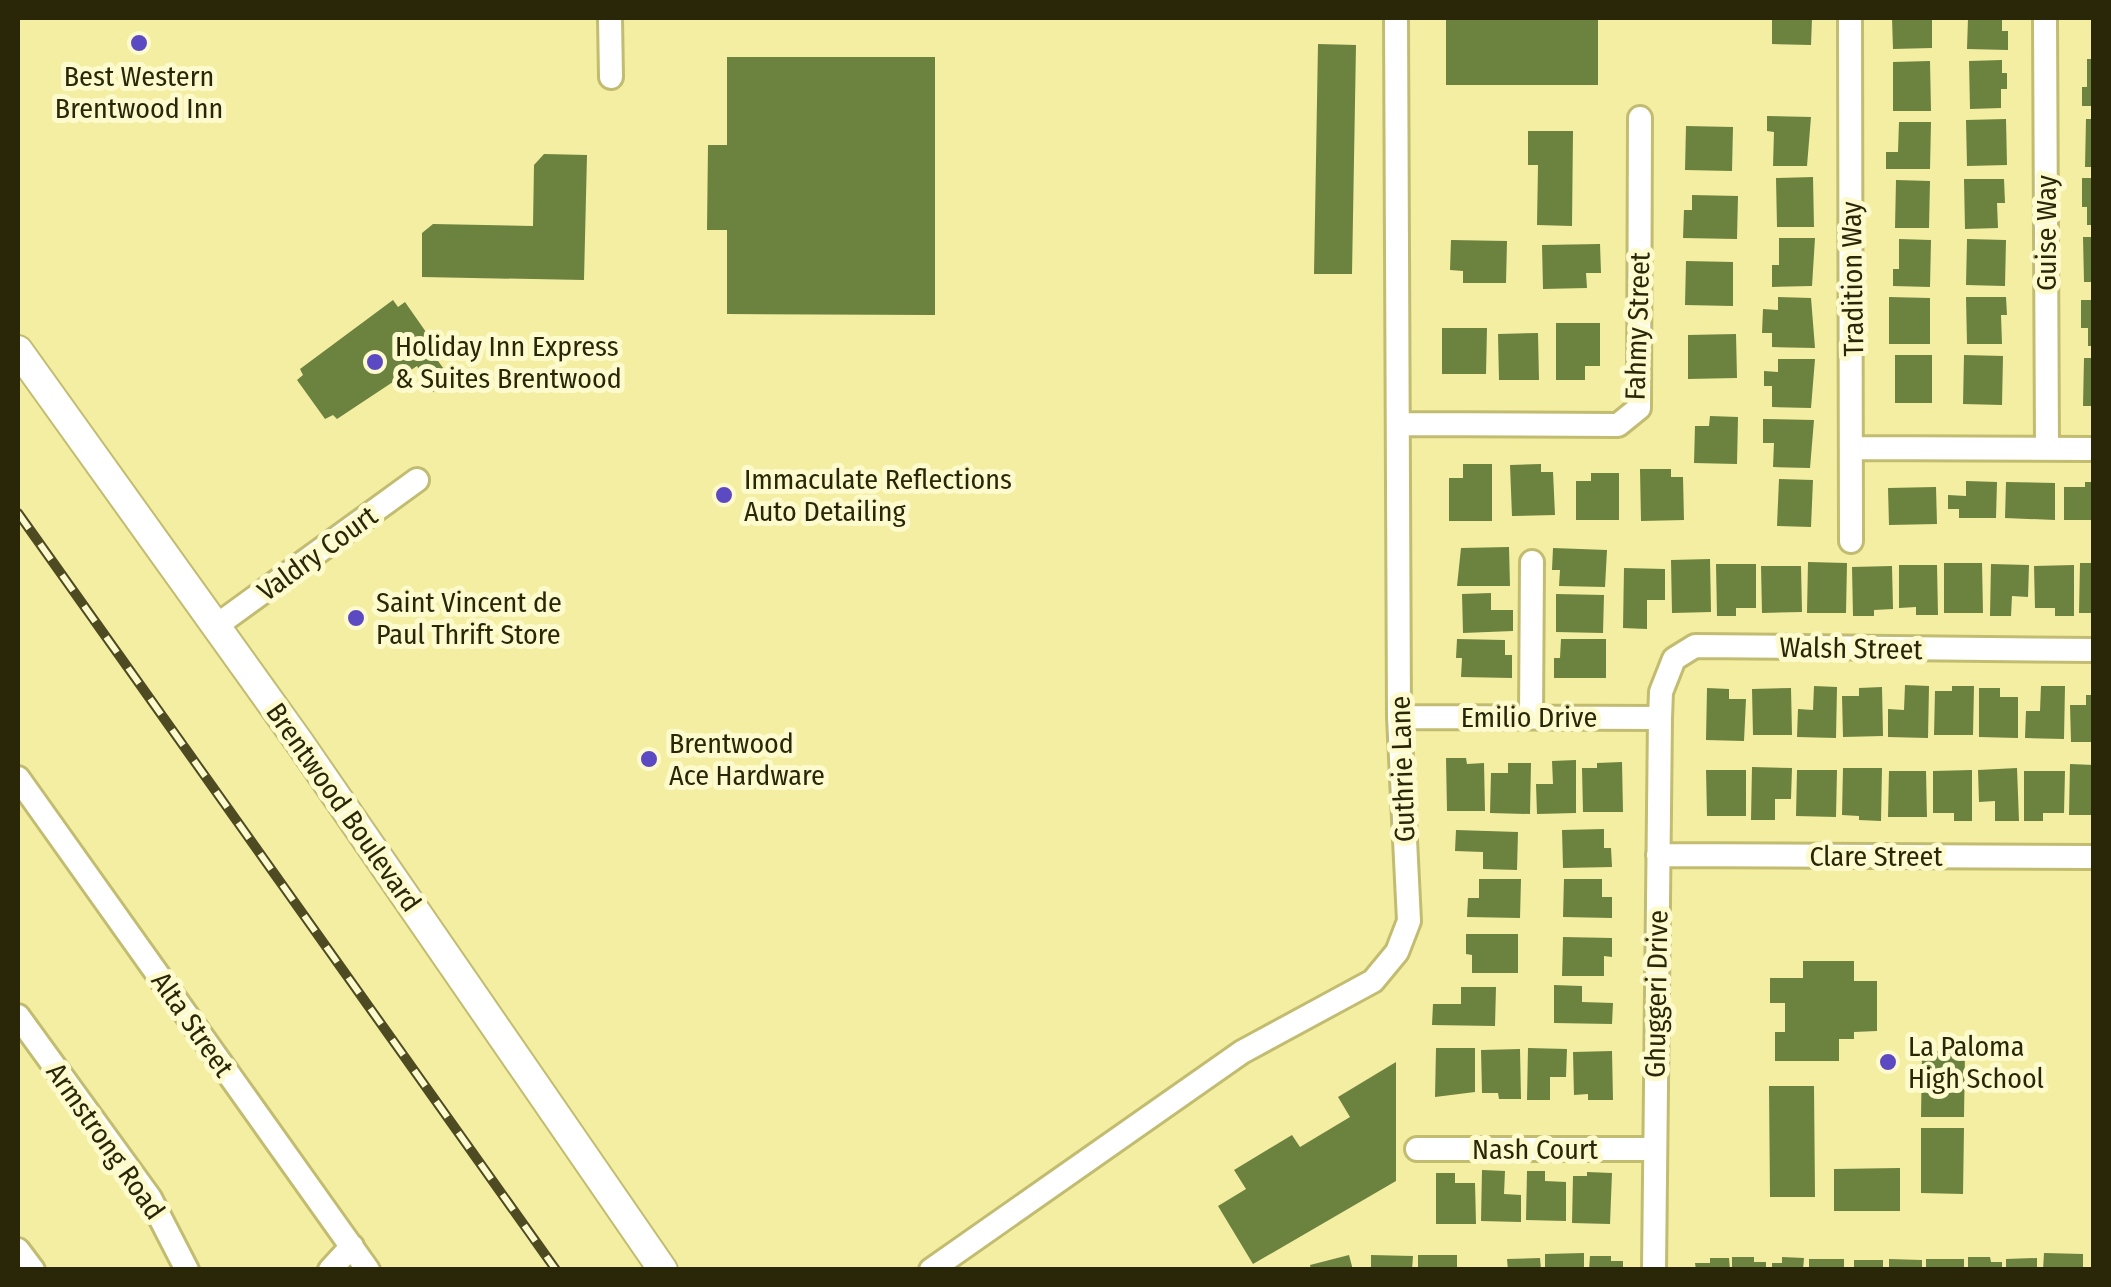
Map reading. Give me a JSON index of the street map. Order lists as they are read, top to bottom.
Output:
{
  "streets": {
    "main road": ["Brentwood Boulevard"],
    "street": [
      "Guise Way",
      "Tradition Way",
      "Fahmy Street",
      "Valdry Court",
      "Walsh Street",
      "Emilio Drive",
      "Guthrie Lane",
      "Clare Street",
      "Ghuggeri Drive",
      "Alta Street",
      "Armstrong Road",
      "Nash Court"
    ]
  },
  "crossings": [
    ["Fahmy Street", "Guthrie Lane"],
    ["Valdry Court", "Brentwood Boulevard"],
    ["Walsh Street", "Emilio Drive"],
    ["Walsh Street", "Ghuggeri Drive"],
    ["Emilio Drive", "Guthrie Lane"],
    ["Emilio Drive", "Ghuggeri Drive"],
    ["Clare Street", "Ghuggeri Drive"],
    ["Ghuggeri Drive", "Nash Court"]
  ],
  "places": [
    "Best Western Brentwood Inn",
    "Holiday Inn Express & Suites Brentwood",
    "Immaculate Reflections Auto Detailing",
    "Saint Vincent de Paul Thrift Store",
    "Brentwood Ace Hardware",
    "La Paloma High School"
  ]
}
